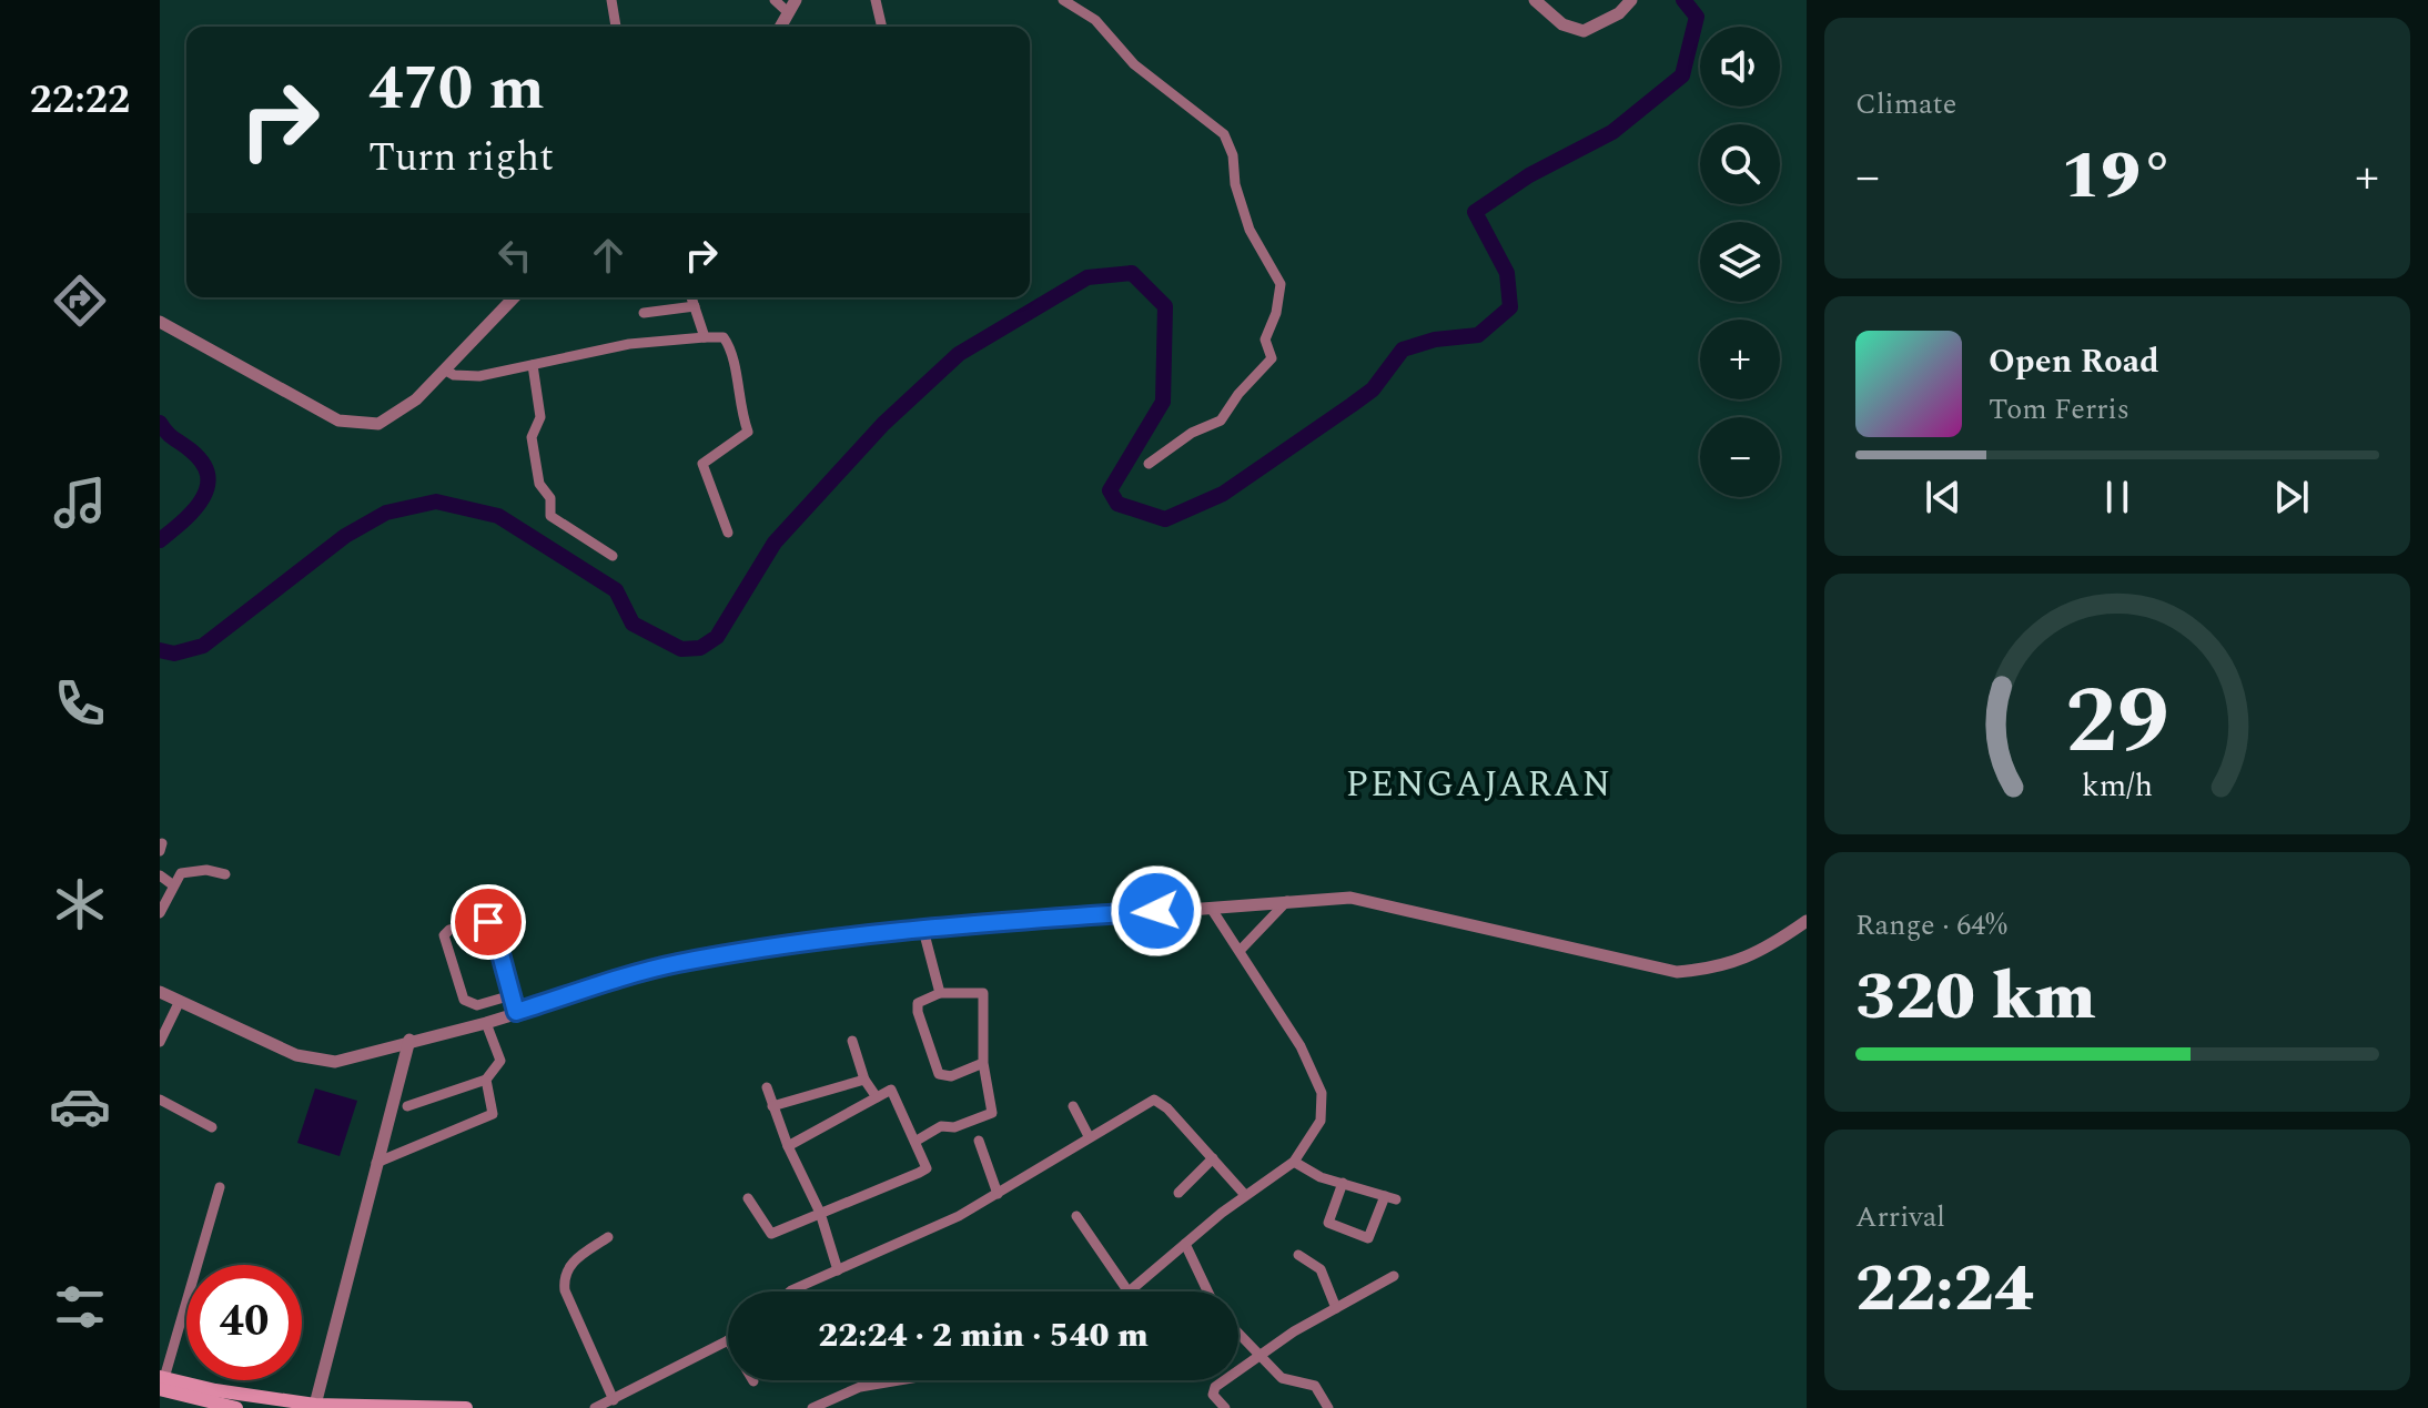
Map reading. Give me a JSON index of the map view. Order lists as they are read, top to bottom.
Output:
{
  "districts": ["PENGAJARAN"],
  "page": {
    "tabs": "22:22",
    "tile": [
      "Climate",
      ["Range · 64%", "320 km"],
      ["Arrival", "22:24"]
    ],
    "map_buttons": ["+", "−"],
    "turn": ["470 m", "Turn right"],
    "heat": ["−", "19°", "+"],
    "song": ["Open Road", "Tom Ferris"],
    "limit": "40",
    "trip": "22:24 · 2 min · 540 m",
    "gauge": ["29", "km/h"]
  }
}
